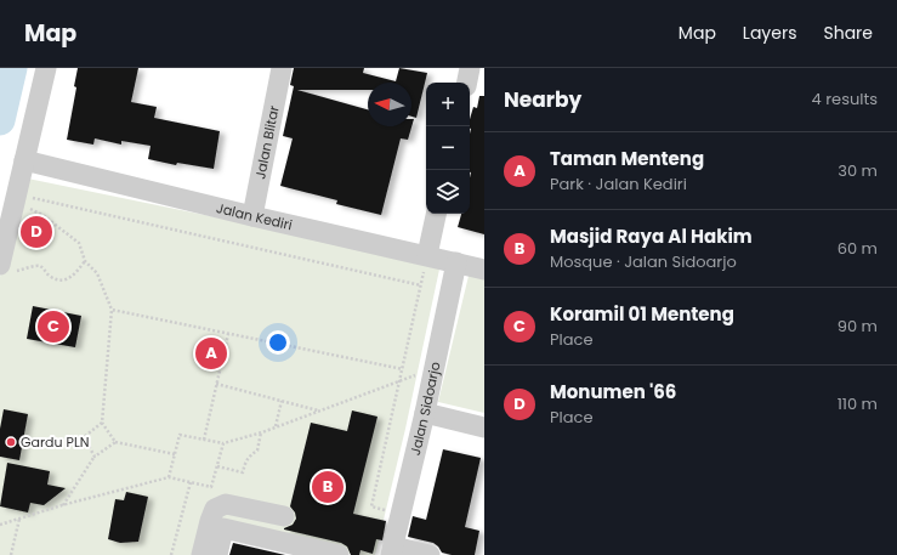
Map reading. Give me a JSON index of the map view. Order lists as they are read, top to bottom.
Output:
{
  "streets": {
    "street": ["Jalan Blitar", "Jalan Kediri", "Jalan Sidoarjo"]
  },
  "crossings": [
    ["Jalan Blitar", "Jalan Kediri"],
    ["Jalan Kediri", "Jalan Sidoarjo"]
  ],
  "places": ["Gardu PLN"],
  "north": "left",
  "page": {
    "header": "Map",
    "nav": ["Map", "Layers", "Share"],
    "heading": ["Nearby", "4 results"],
    "map_buttons": ["+", "−"],
    "list": [
      {
        "mark": "A",
        "name": "Taman Menteng",
        "note": "Park · Jalan Kediri",
        "value": "30 m"
      },
      {
        "mark": "B",
        "name": "Masjid Raya Al Hakim",
        "note": "Mosque · Jalan Sidoarjo",
        "value": "60 m"
      },
      {
        "mark": "C",
        "name": "Koramil 01 Menteng",
        "note": "Place",
        "value": "90 m"
      },
      {
        "mark": "D",
        "name": "Monumen '66",
        "note": "Place",
        "value": "110 m"
      }
    ],
    "pins": [
      "D",
      "C",
      "A",
      "B"
    ]
  }
}
